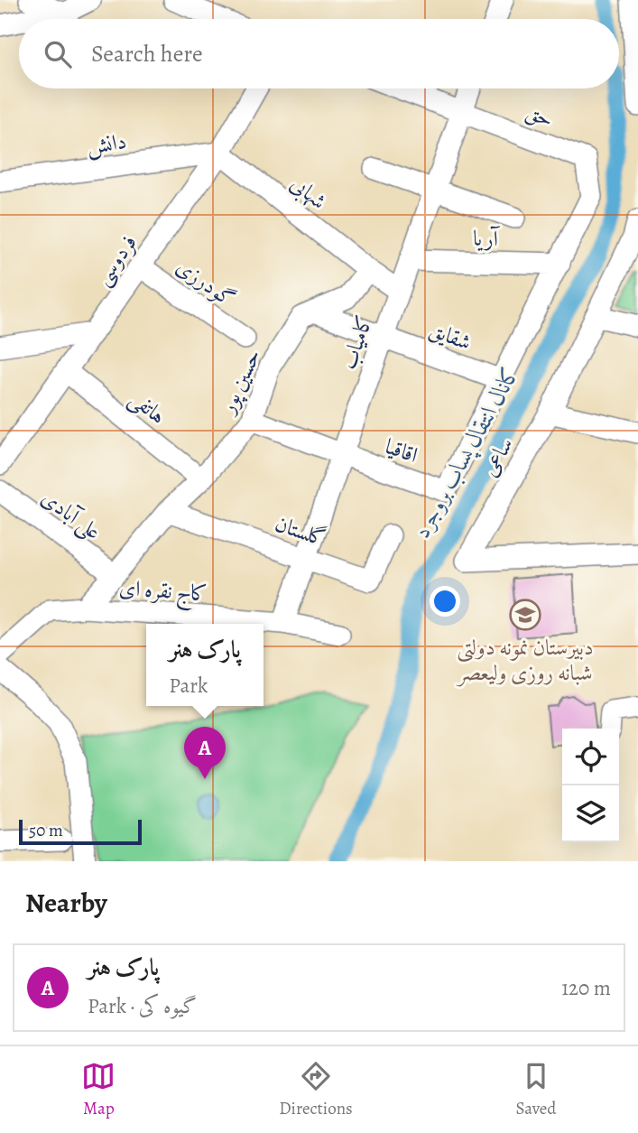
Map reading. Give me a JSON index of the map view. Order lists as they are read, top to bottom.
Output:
{
  "streets": {
    "street": [
      "حق",
      "دانش",
      "شهابی",
      "آریا",
      "فردوسی",
      "گودرزی",
      "شقایق",
      "کامیاب",
      "حسین پور",
      "هاتفی",
      "اقاقیا",
      "ساعی",
      "علی آبادی",
      "گلستان",
      "کاج نقره ای"
    ]
  },
  "crossings": [
    ["حق", "آریا"],
    ["حق", "کامیاب"],
    ["دانش", "شهابی"],
    ["دانش", "فردوسی"],
    ["شهابی", "فردوسی"],
    ["شهابی", "حسین پور"],
    ["آریا", "کامیاب"],
    ["فردوسی", "گودرزی"],
    ["فردوسی", "هاتفی"],
    ["شقایق", "کامیاب"],
    ["شقایق", "حسین پور"],
    ["شقایق", "اقاقیا"],
    ["کامیاب", "اقاقیا"],
    ["کامیاب", "گلستان"],
    ["کامیاب", "کاج نقره ای"],
    ["حسین پور", "هاتفی"],
    ["حسین پور", "اقاقیا"],
    ["حسین پور", "علی آبادی"],
    ["حسین پور", "گلستان"],
    ["حسین پور", "کاج نقره ای"]
  ],
  "water": ["کانال انتقال پساب بروجرد"],
  "places": {
    "school or university": ["دبیرستان نمونه دولتی شبانه روزی ولیعصر"]
  },
  "scale_bar": "50 m",
  "page": {
    "search": "Search here",
    "popup": ["پارک هنر", "Park"],
    "pins": "A",
    "scale": "50 m",
    "heading": "Nearby",
    "list": [
      {
        "mark": "A",
        "name": "پارک هنر",
        "note": "Park · گیوه کی",
        "value": "120 m"
      }
    ],
    "nav": ["Map", "Directions", "Saved"]
  }
}
